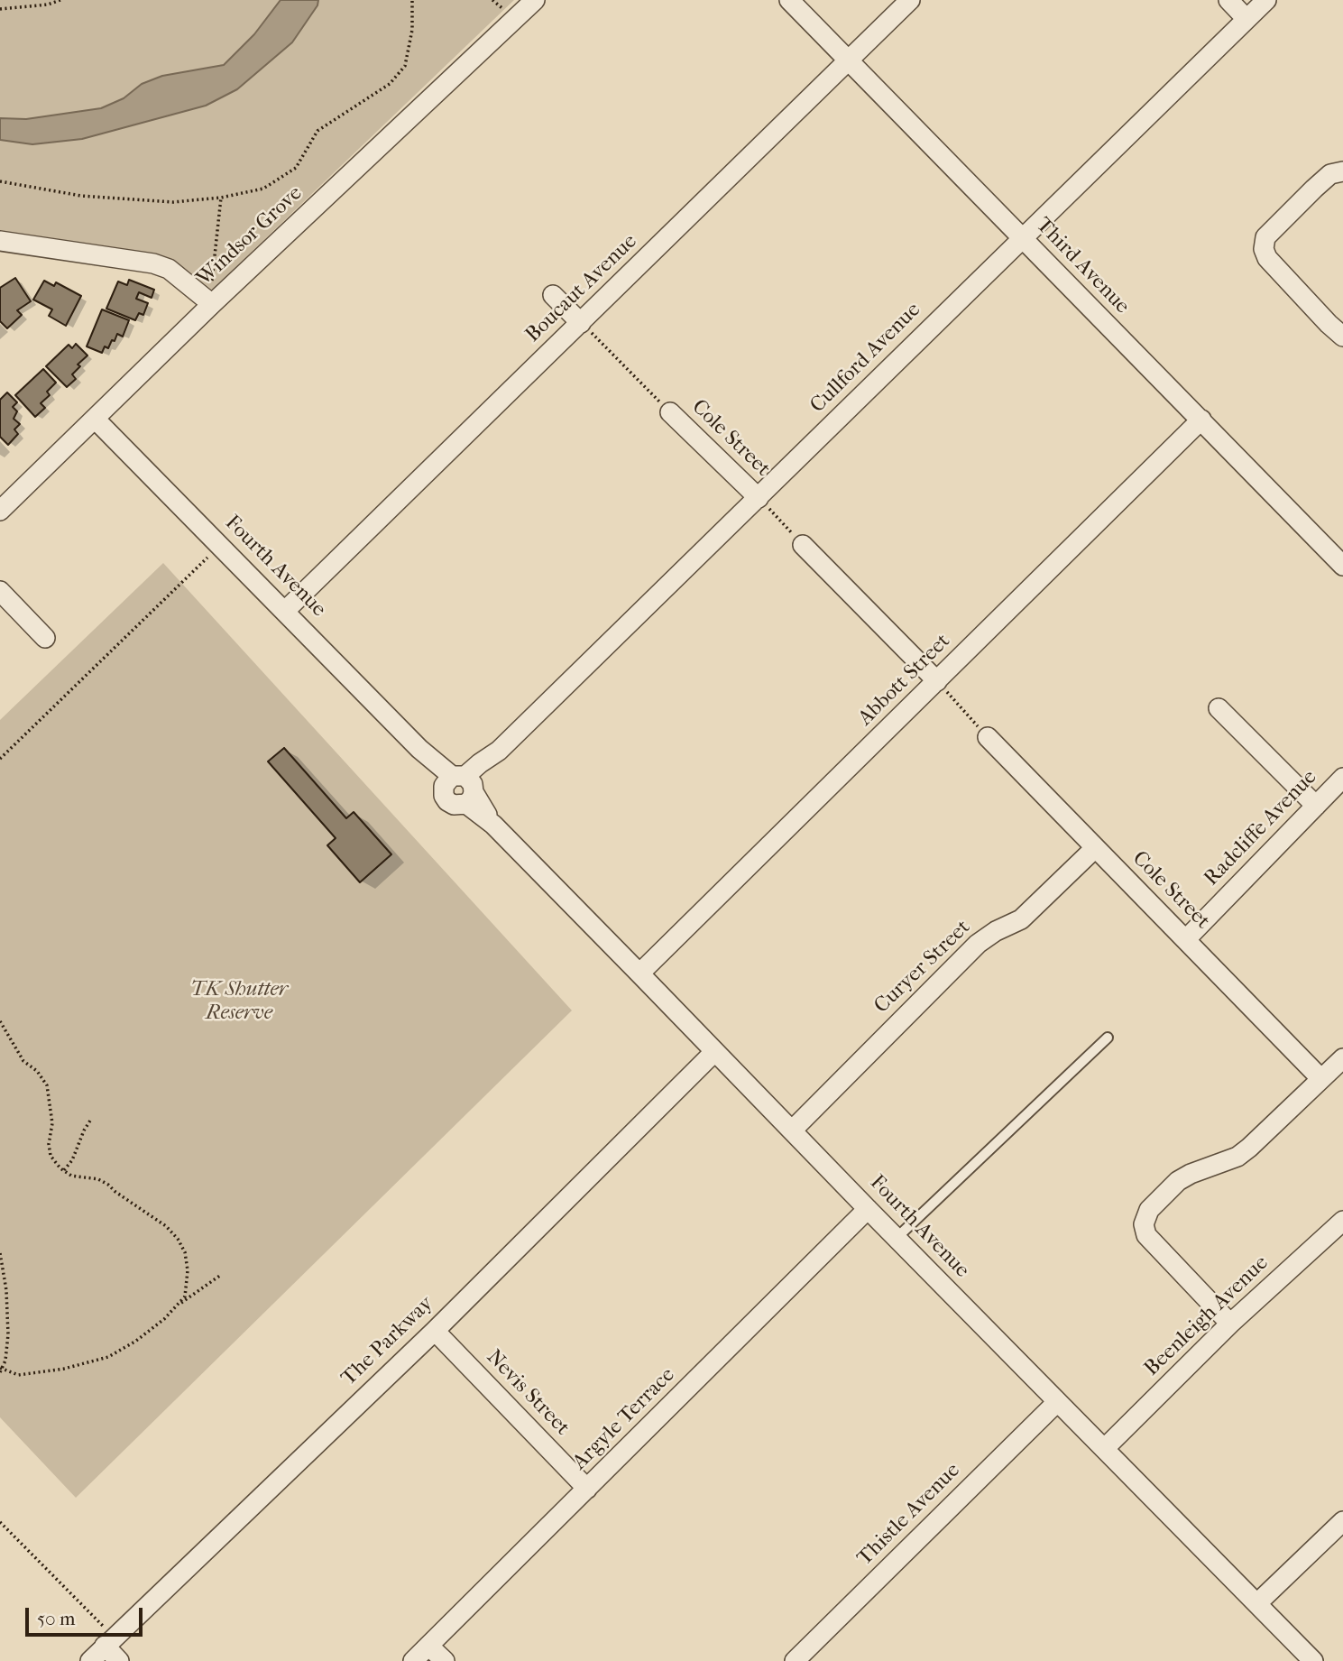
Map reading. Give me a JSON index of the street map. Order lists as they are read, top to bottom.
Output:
{
  "streets": {
    "street": [
      "Windsor Grove",
      "Third Avenue",
      "Boucaut Avenue",
      "Cullford Avenue",
      "Cole Street",
      "Fourth Avenue",
      "Abbott Street",
      "Radcliffe Avenue",
      "Curyer Street",
      "Beenleigh Avenue",
      "The Parkway",
      "Nevis Street",
      "Argyle Terrace",
      "Thistle Avenue"
    ]
  },
  "crossings": [
    ["Windsor Grove", "Fourth Avenue"],
    ["Third Avenue", "Boucaut Avenue"],
    ["Third Avenue", "Cullford Avenue"],
    ["Third Avenue", "Abbott Street"],
    ["Boucaut Avenue", "Fourth Avenue"],
    ["Cullford Avenue", "Cole Street"],
    ["Cullford Avenue", "Fourth Avenue"],
    ["Cole Street", "Radcliffe Avenue"],
    ["Cole Street", "Curyer Street"],
    ["Fourth Avenue", "Abbott Street"],
    ["Fourth Avenue", "Curyer Street"],
    ["Fourth Avenue", "Beenleigh Avenue"],
    ["Fourth Avenue", "The Parkway"],
    ["Fourth Avenue", "Argyle Terrace"],
    ["Fourth Avenue", "Thistle Avenue"],
    ["The Parkway", "Nevis Street"],
    ["Nevis Street", "Argyle Terrace"]
  ],
  "parks": ["TK Shutter Reserve"],
  "scale_bar": "50 m"
}
